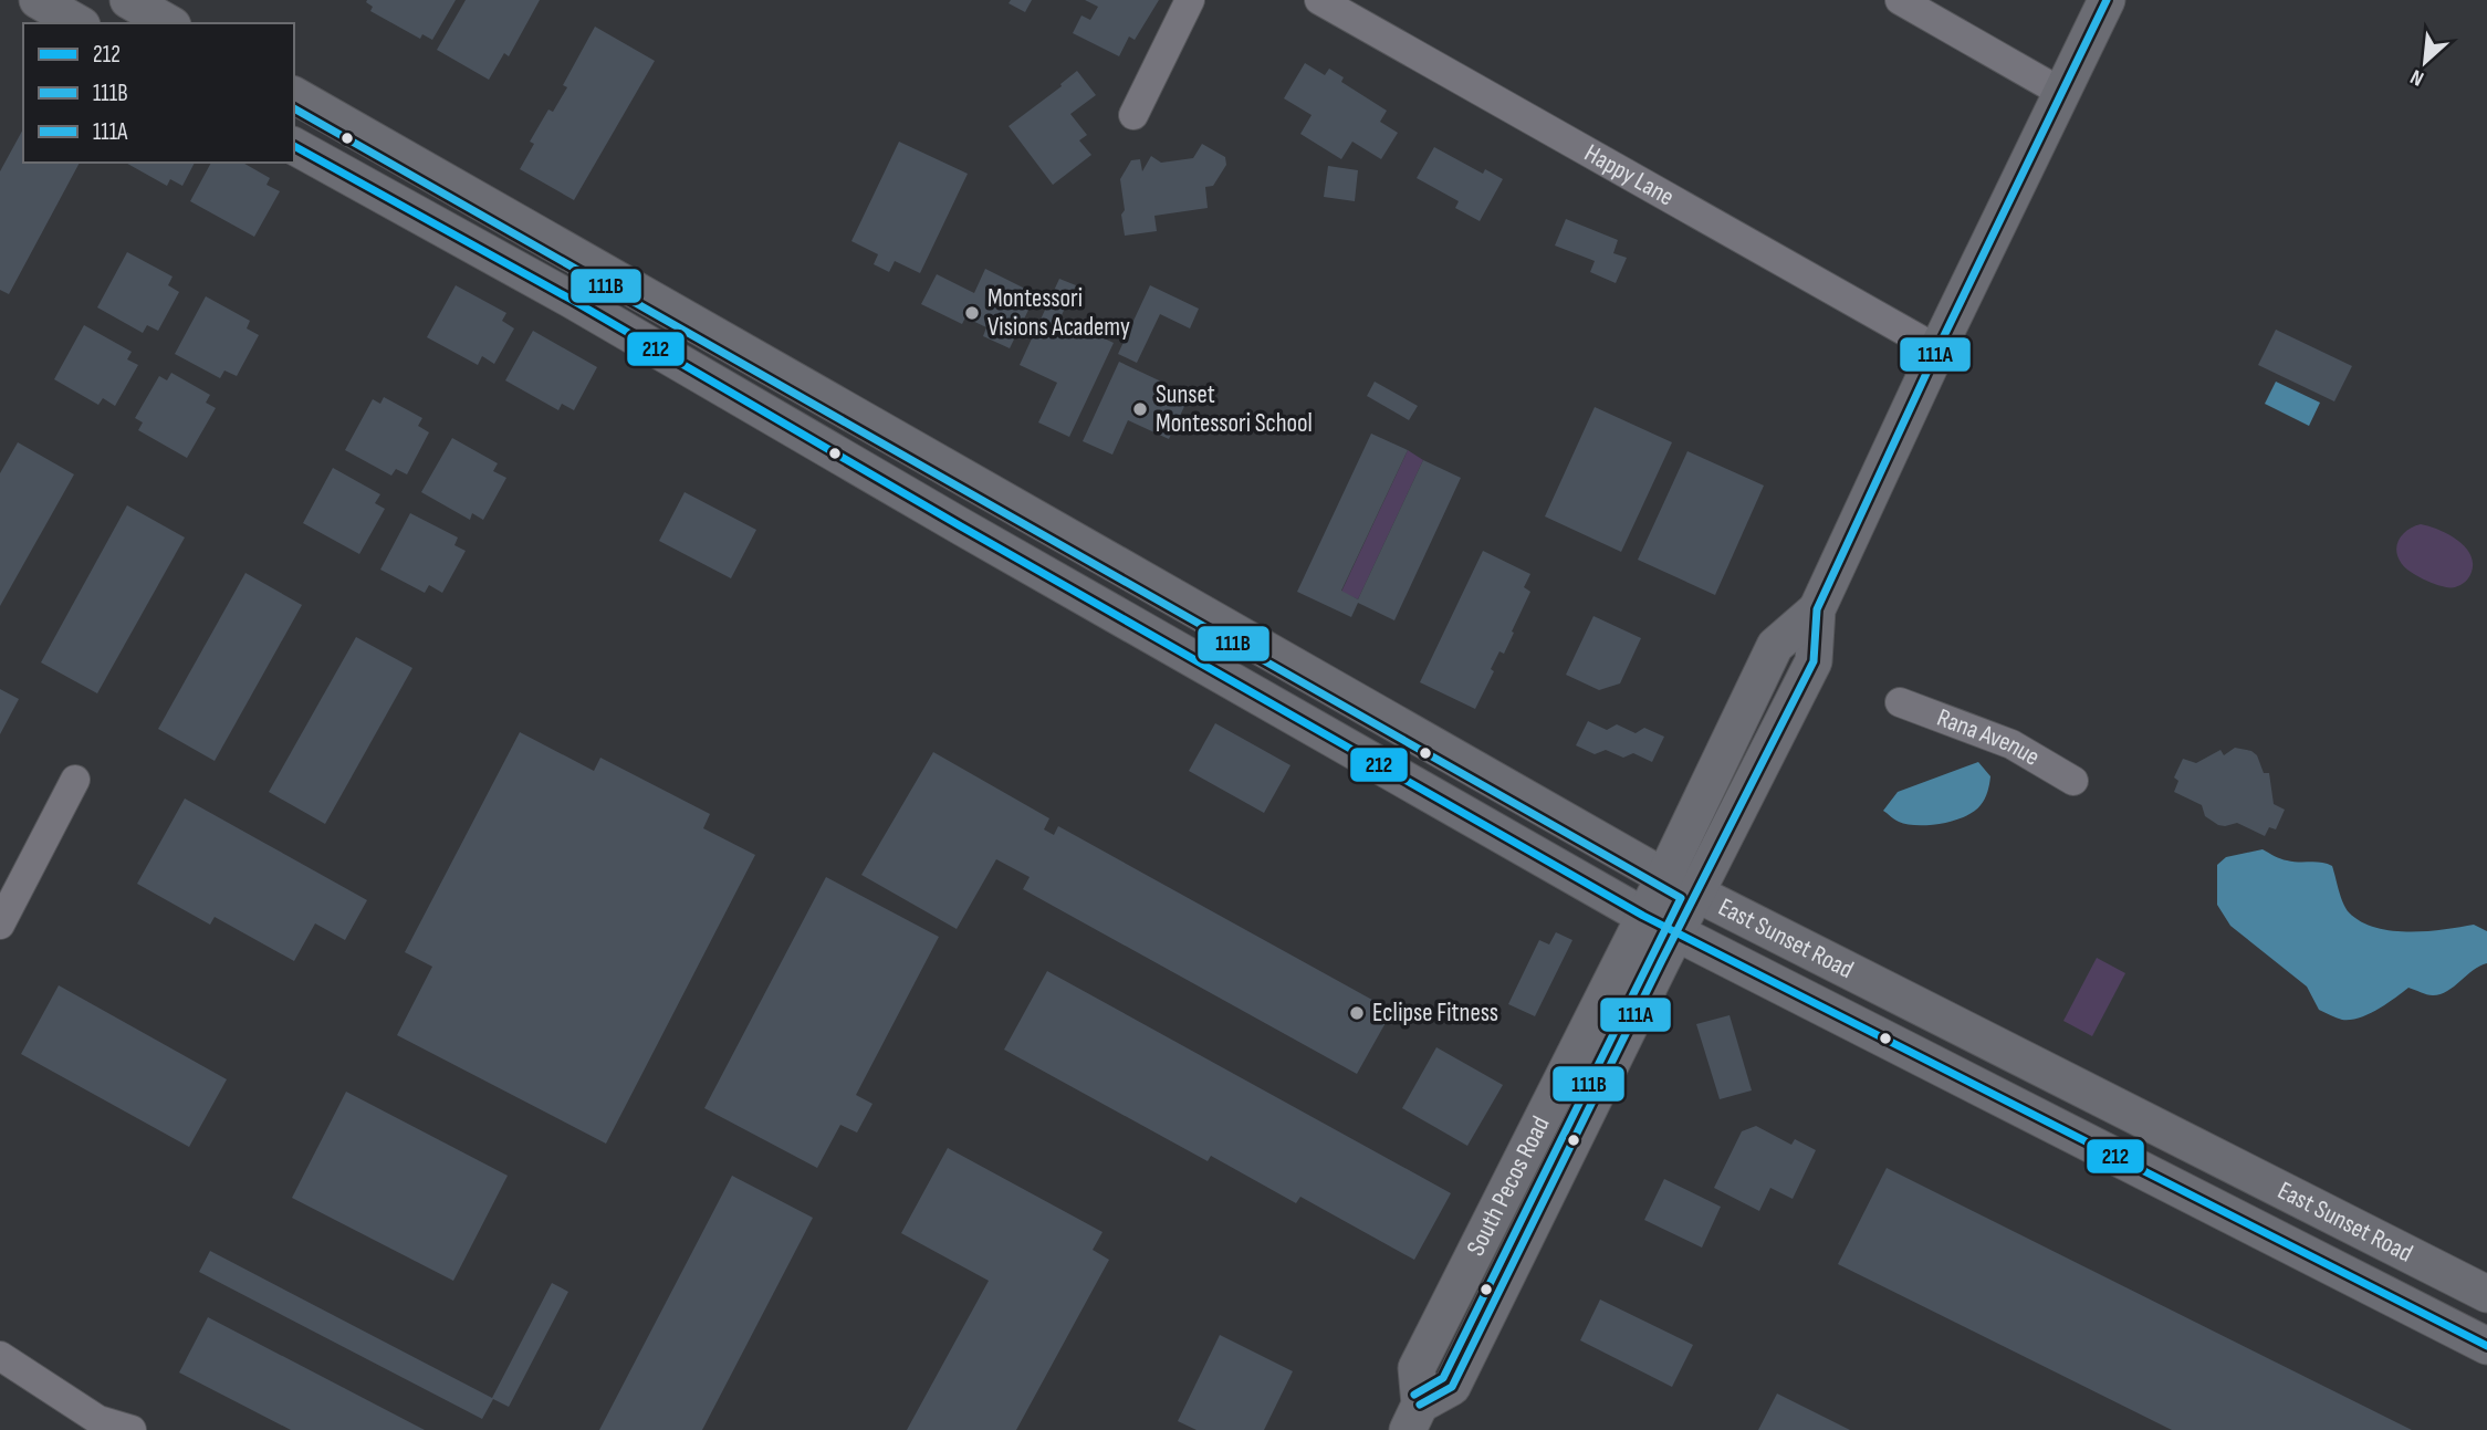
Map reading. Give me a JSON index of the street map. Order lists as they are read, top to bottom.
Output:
{
  "streets": {
    "main road": ["East Sunset Road", "South Pecos Road"],
    "street": ["Happy Lane", "Rana Avenue"]
  },
  "crossings": [
    ["Happy Lane", "South Pecos Road"],
    ["East Sunset Road", "South Pecos Road"]
  ],
  "places": ["Montessori Visions Academy", "Sunset Montessori School", "Eclipse Fitness"],
  "lines": ["transit line 111A", "transit line 111B", "transit line 212"],
  "legend": ["212", "111B", "111A"],
  "north": "bottom left"
}
